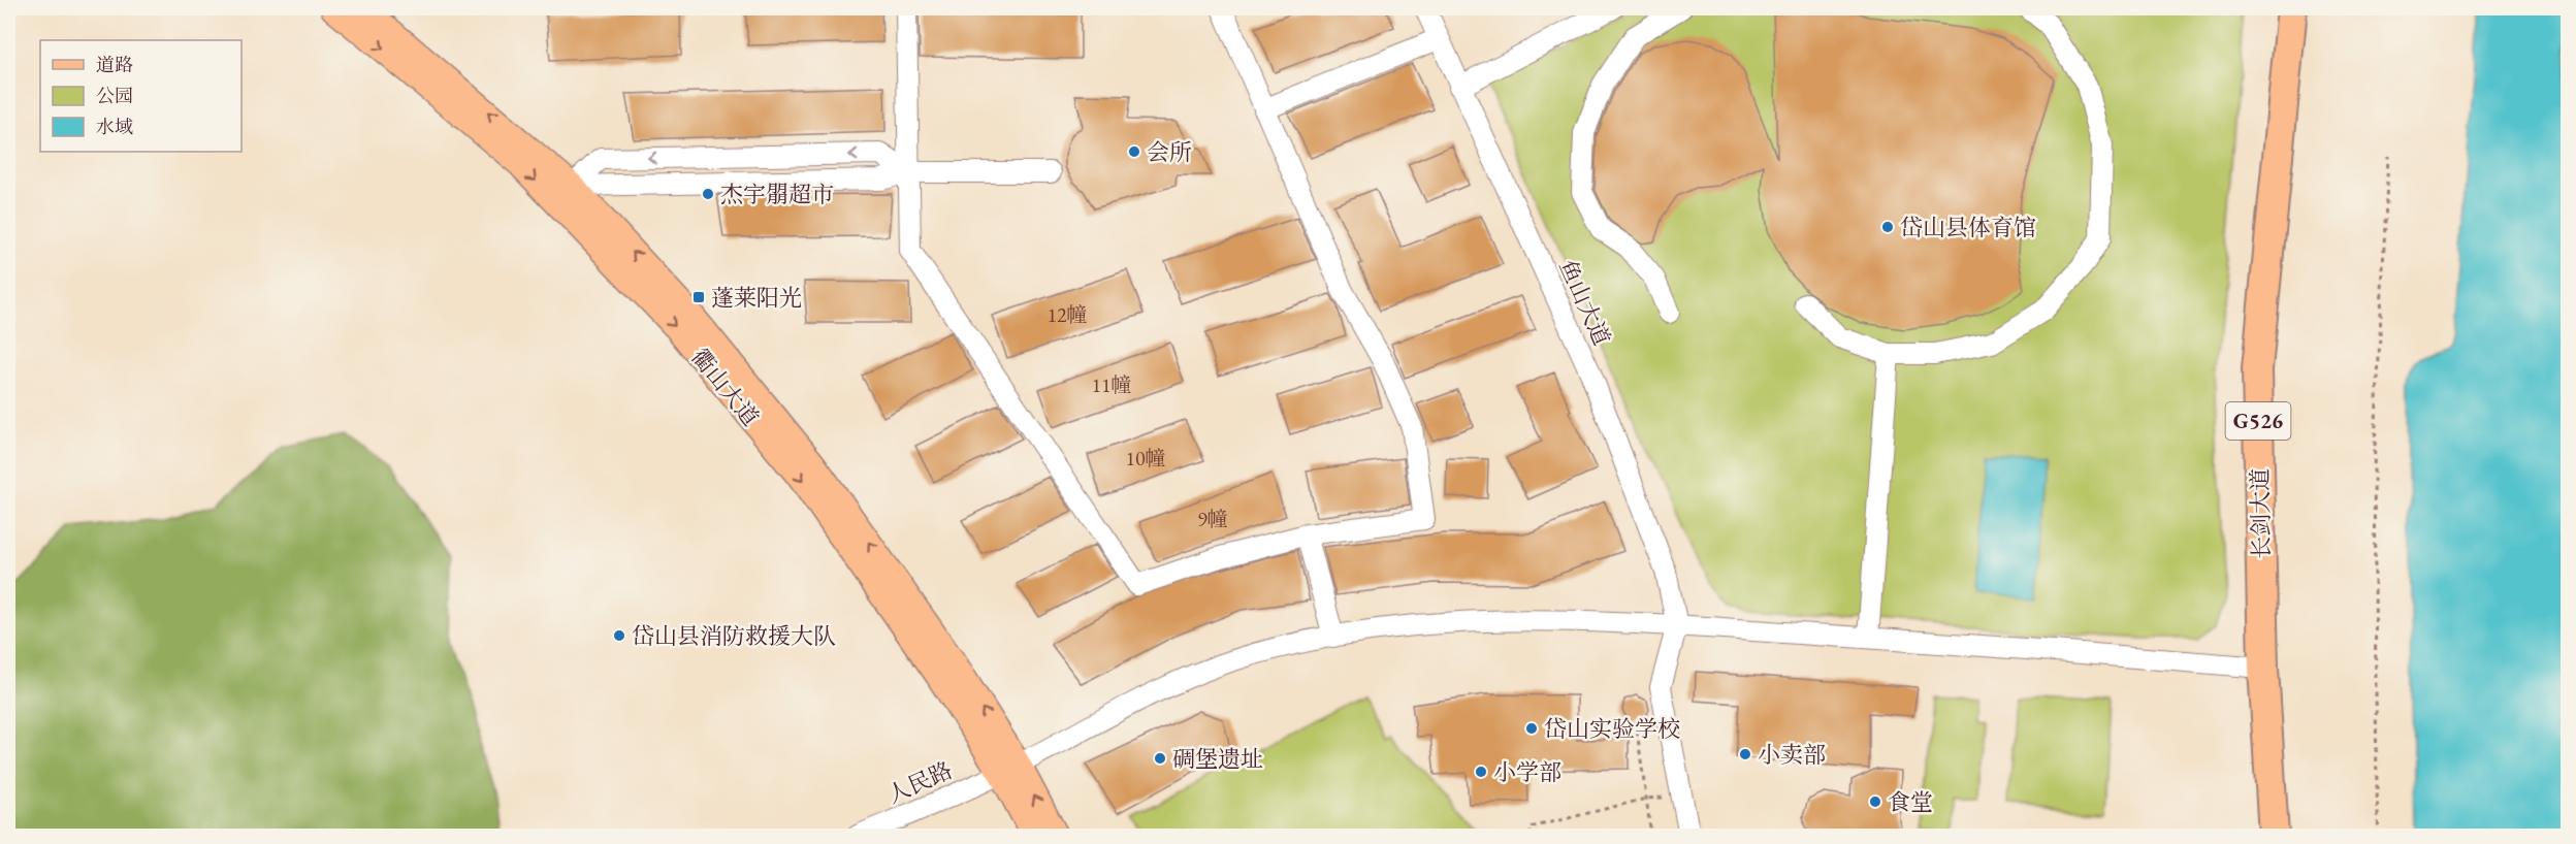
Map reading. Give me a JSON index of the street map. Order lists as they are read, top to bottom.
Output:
{
  "streets": {
    "highway": ["G526", "长剑大道"],
    "main road": ["衢山大道"],
    "street": ["鱼山大道", "人民路"]
  },
  "crossings": [
    ["鱼山大道", "人民路"],
    ["衢山大道", "人民路"],
    ["长剑大道", "人民路"]
  ],
  "places": {
    "other": [
      "会所",
      "杰宇朤超市",
      "岱山县体育馆",
      "岱山县消防救援大队",
      "岱山实验学校",
      "小卖部",
      "碉堡遗址",
      "小学部",
      "食堂"
    ],
    "transit": ["蓬莱阳光"]
  },
  "house_numbers": [
    "12幢",
    "11幢",
    "10幢",
    "9幢"
  ],
  "legend": ["道路", "公园", "水域"]
}
